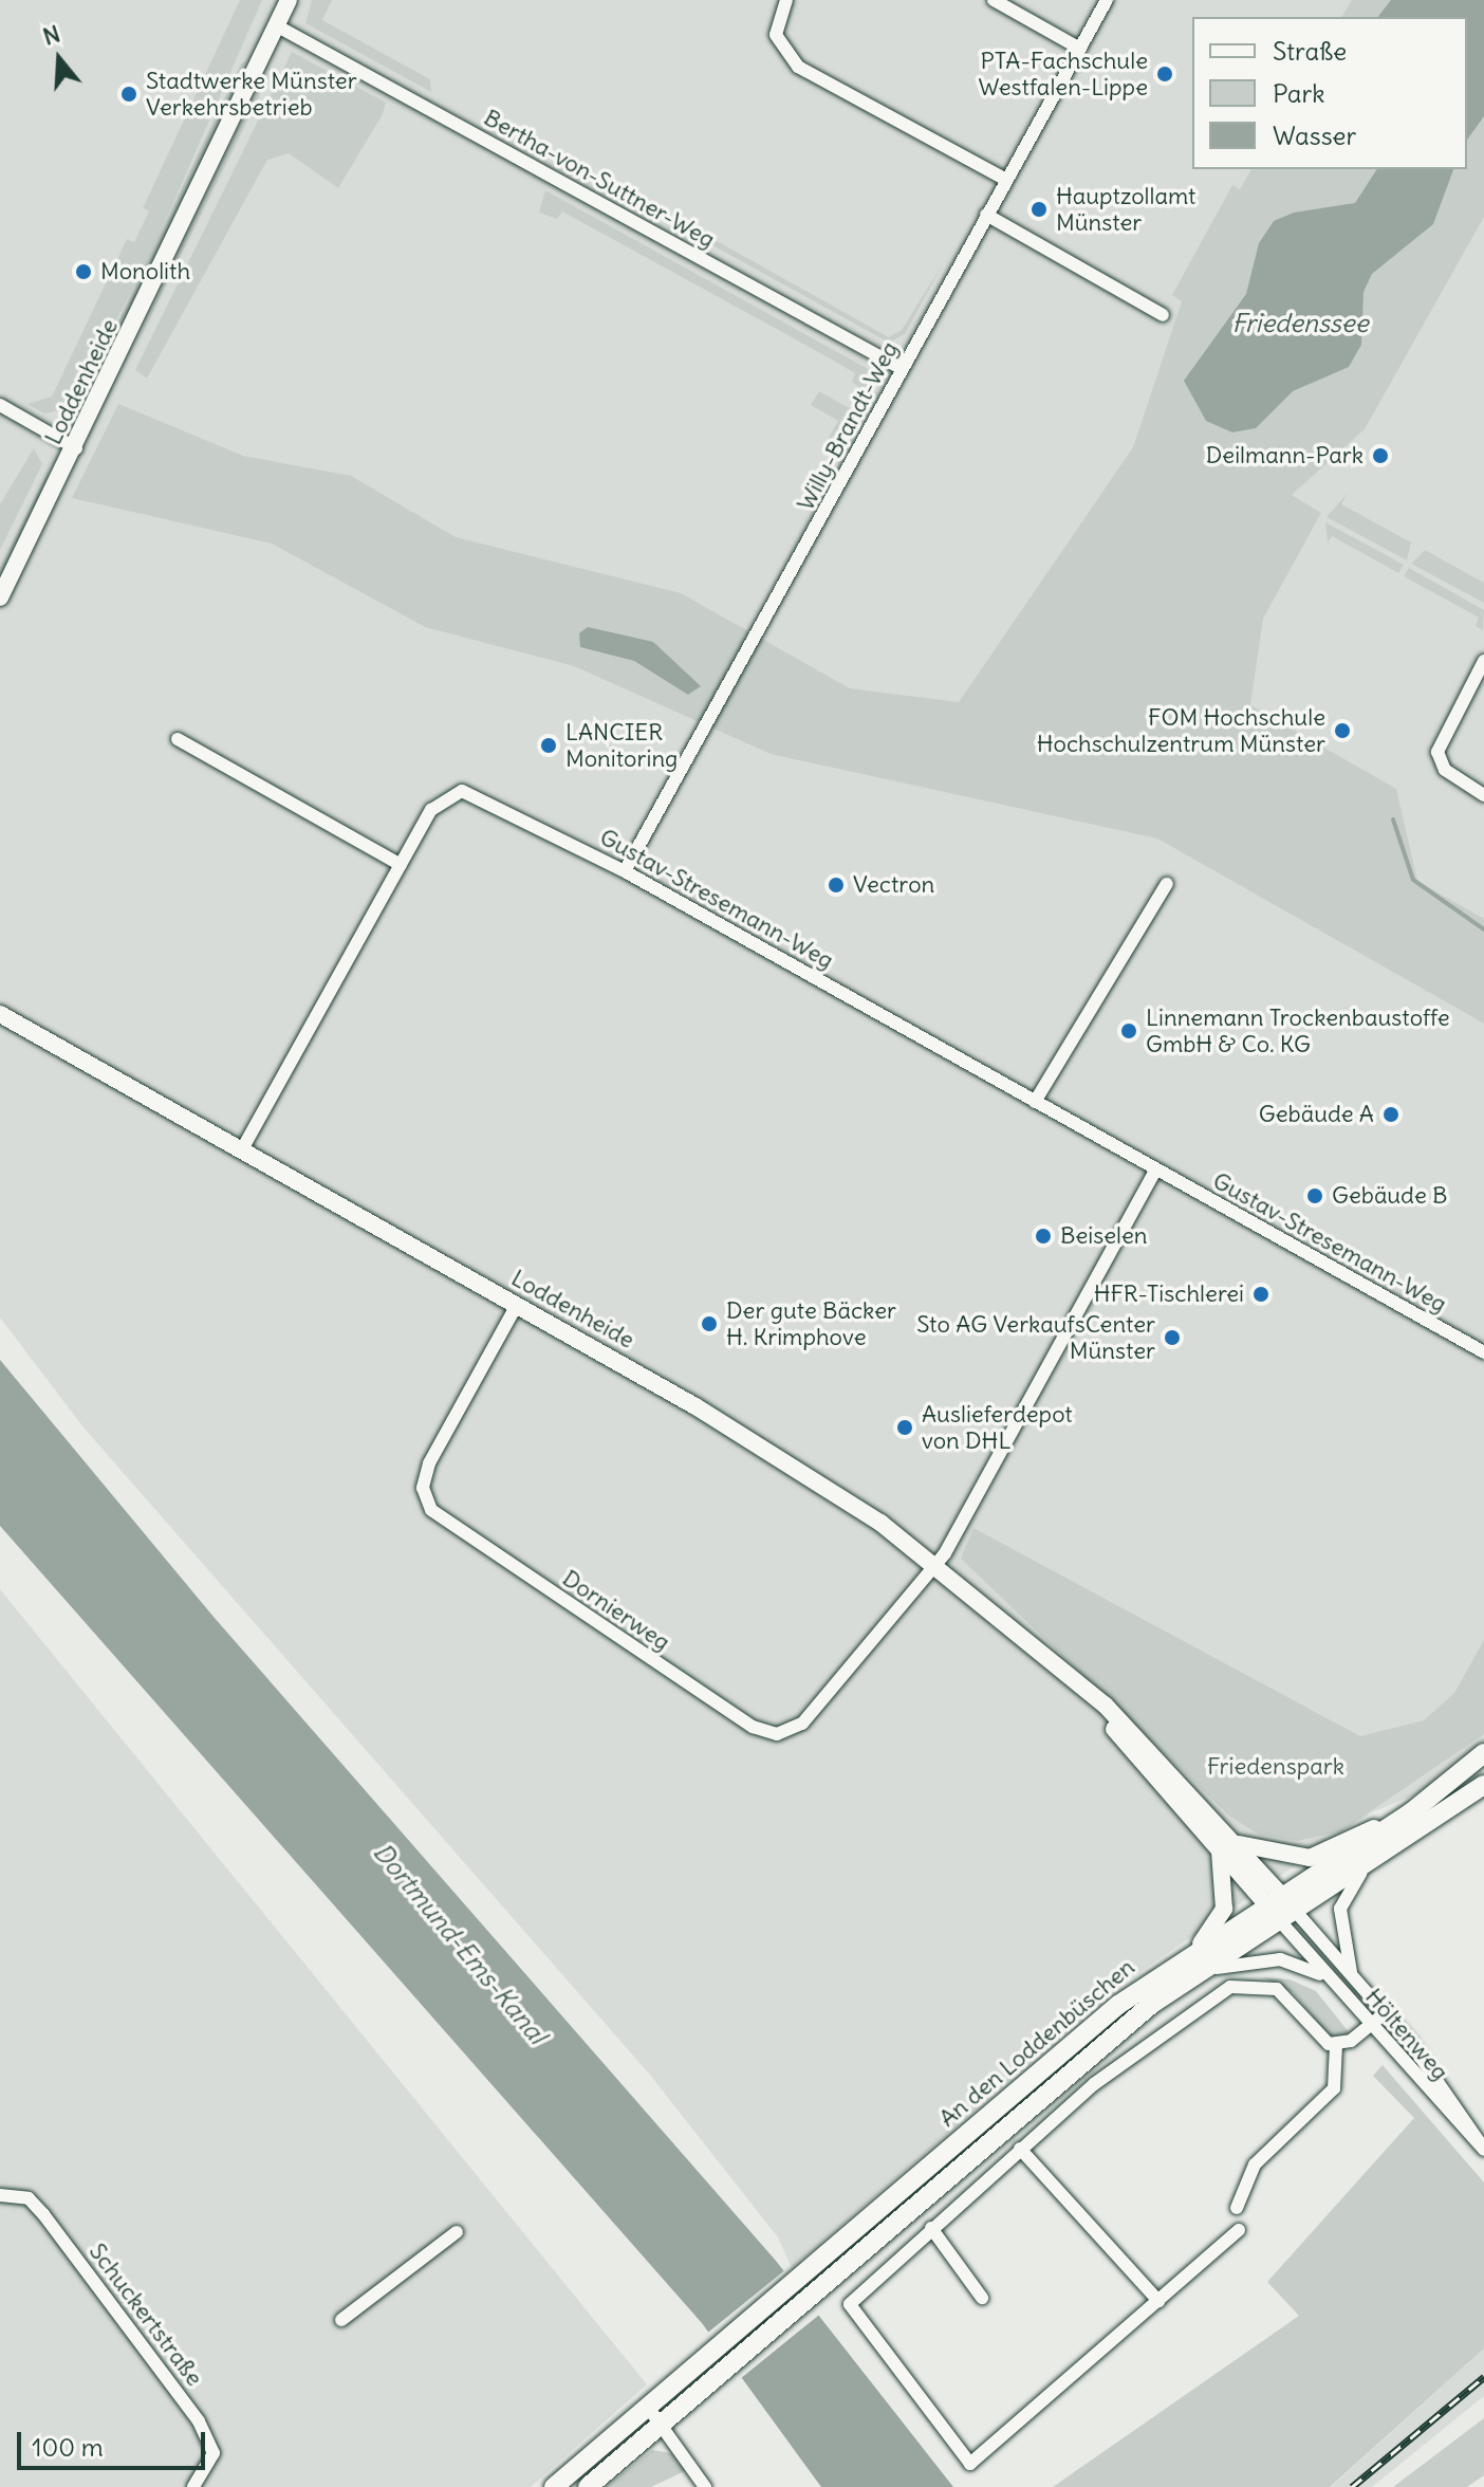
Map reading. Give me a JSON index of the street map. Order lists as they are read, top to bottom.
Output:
{
  "streets": {
    "main road": ["An den Loddenbüschen"],
    "street": [
      "Bertha-von-Suttner-Weg",
      "Loddenheide",
      "Willy-Brandt-Weg",
      "Gustav-Stresemann-Weg",
      "Dornierweg",
      "Höltenweg",
      "Schuckertstraße"
    ]
  },
  "crossings": [
    ["Bertha-von-Suttner-Weg", "Loddenheide"],
    ["Bertha-von-Suttner-Weg", "Willy-Brandt-Weg"],
    ["Loddenheide", "Gustav-Stresemann-Weg"],
    ["Loddenheide", "Dornierweg"],
    ["Loddenheide", "Höltenweg"],
    ["Loddenheide", "An den Loddenbüschen"],
    ["Willy-Brandt-Weg", "Gustav-Stresemann-Weg"],
    ["Höltenweg", "An den Loddenbüschen"]
  ],
  "water": ["Friedenssee", "Dortmund-Ems-Kanal"],
  "parks": ["Friedenspark"],
  "places": [
    "PTA-Fachschule Westfalen-Lippe",
    "Stadtwerke Münster Verkehrsbetrieb",
    "Hauptzollamt Münster",
    "Monolith",
    "Deilmann-Park",
    "FOM Hochschule Hochschulzentrum Münster",
    "LANCIER Monitoring",
    "Vectron",
    "Linnemann Trockenbaustoffe GmbH & Co. KG",
    "Gebäude A",
    "Gebäude B",
    "Beiselen",
    "HFR-Tischlerei",
    "Der gute Bäcker H. Krimphove",
    "Sto AG VerkaufsCenter Münster",
    "Auslieferdepot von DHL"
  ],
  "legend": ["Straße", "Park", "Wasser"],
  "scale_bar": "100 m",
  "north": "top"
}
